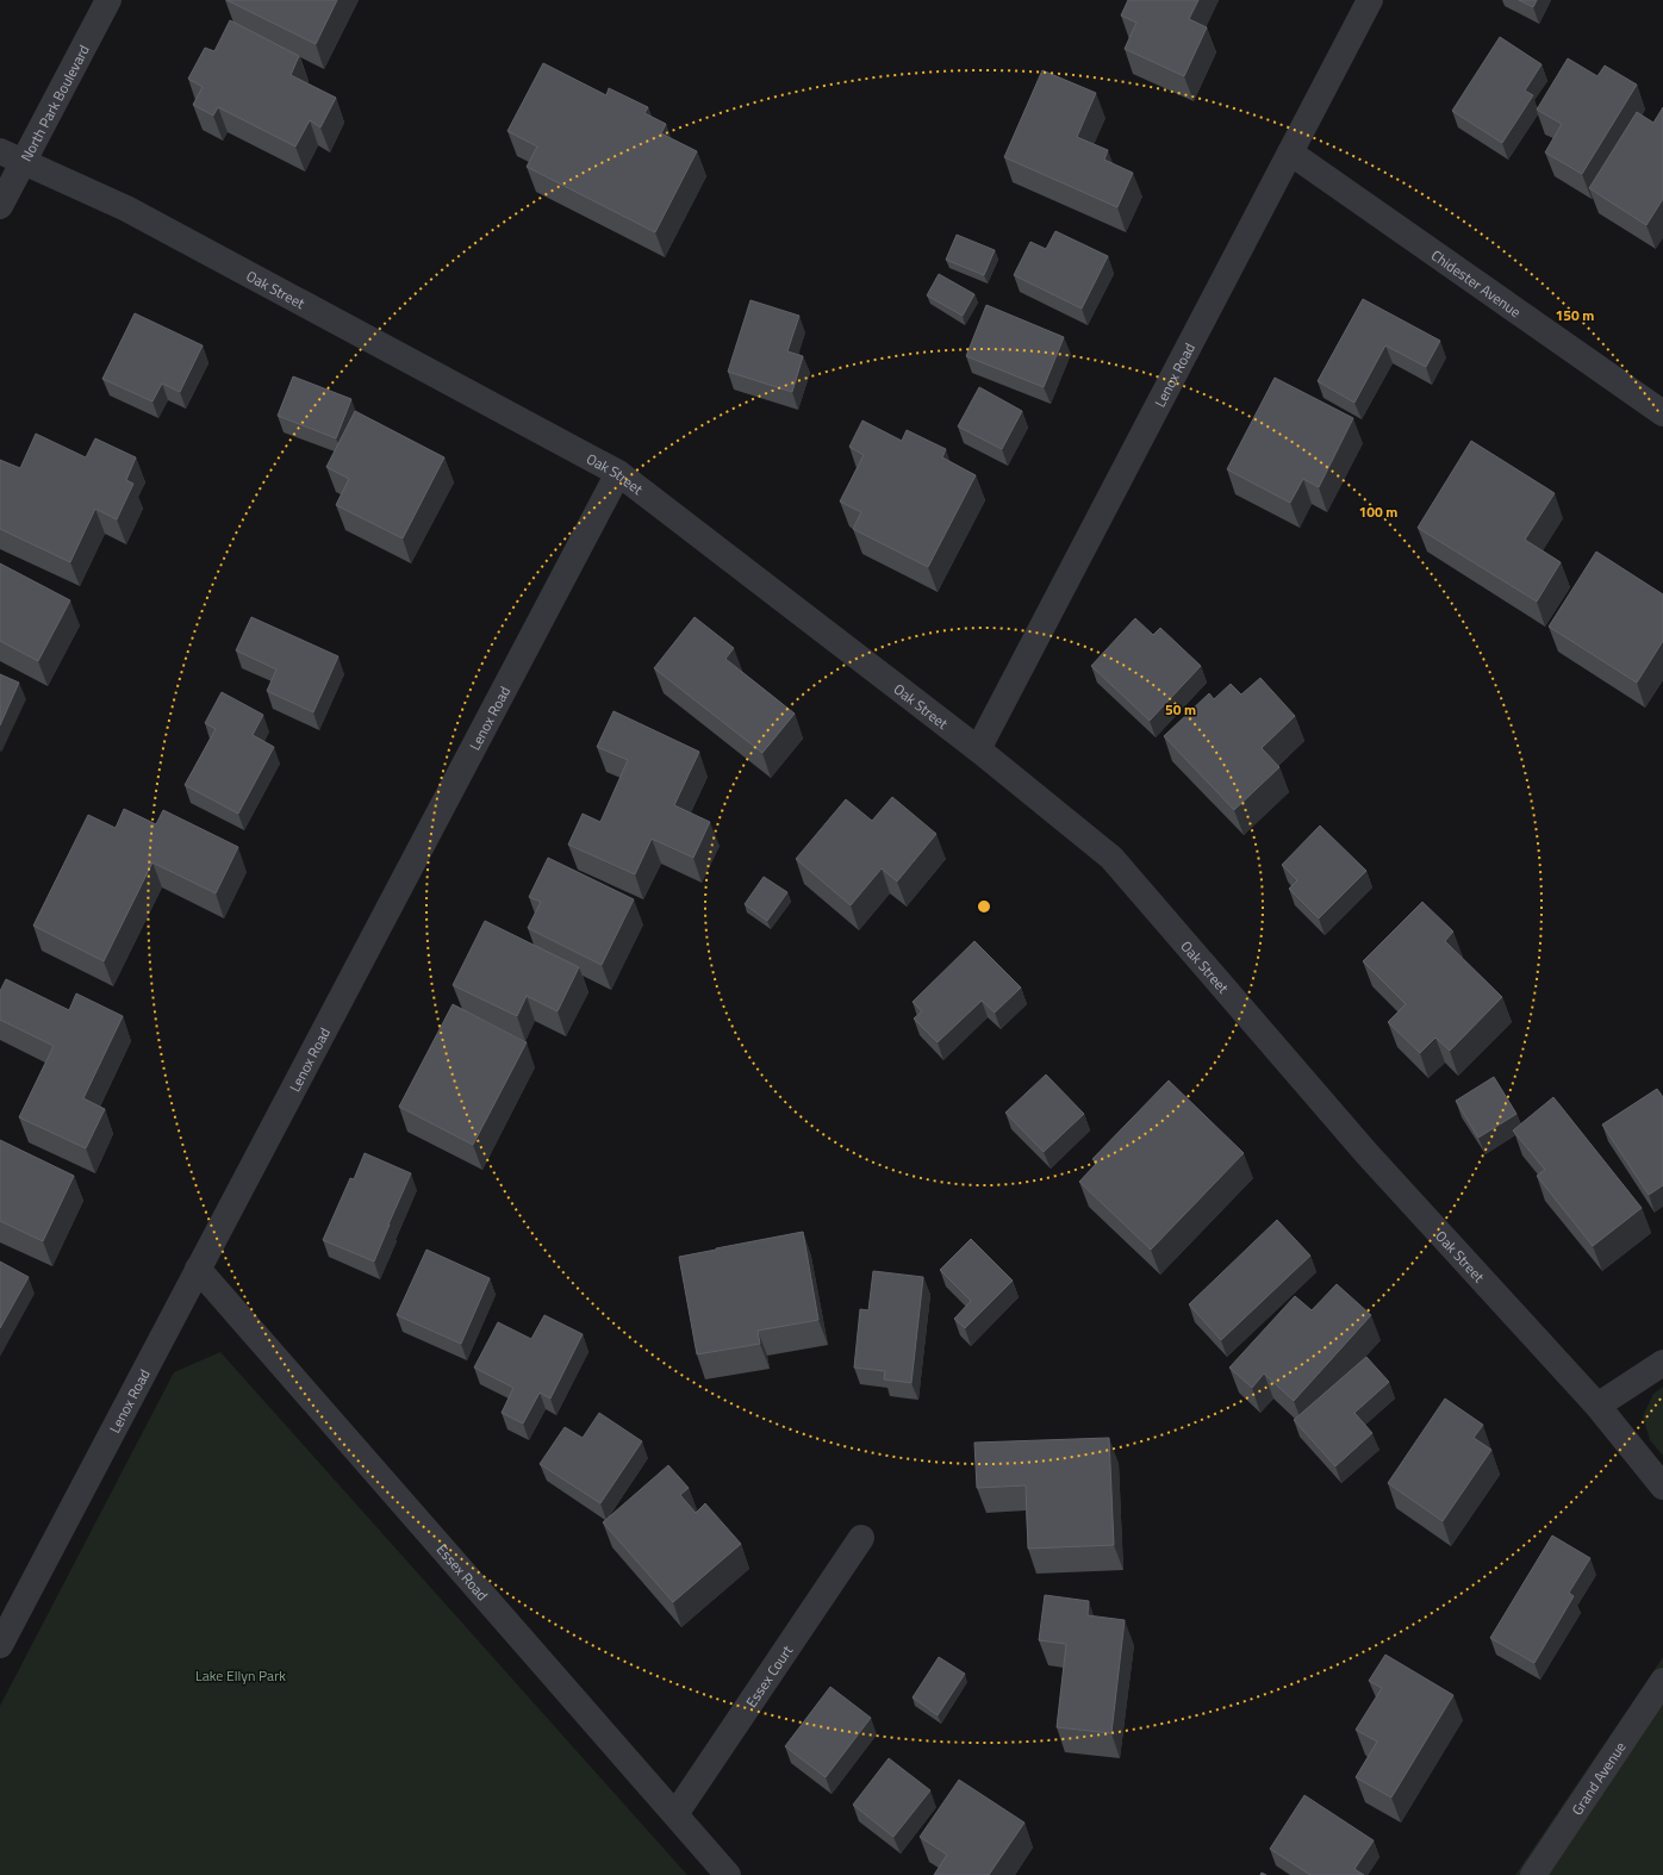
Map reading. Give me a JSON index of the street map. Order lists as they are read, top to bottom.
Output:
{
  "streets": {
    "street": [
      "North Park Boulevard",
      "Chidester Avenue",
      "Oak Street",
      "Lenox Road",
      "Essex Road",
      "Essex Court",
      "Grand Avenue"
    ]
  },
  "crossings": [
    ["North Park Boulevard", "Oak Street"],
    ["Chidester Avenue", "Lenox Road"],
    ["Oak Street", "Lenox Road"],
    ["Lenox Road", "Essex Road"],
    ["Essex Road", "Essex Court"]
  ],
  "parks": ["Lake Ellyn Park"],
  "rings": ["150 m", "100 m", "50 m"]
}
